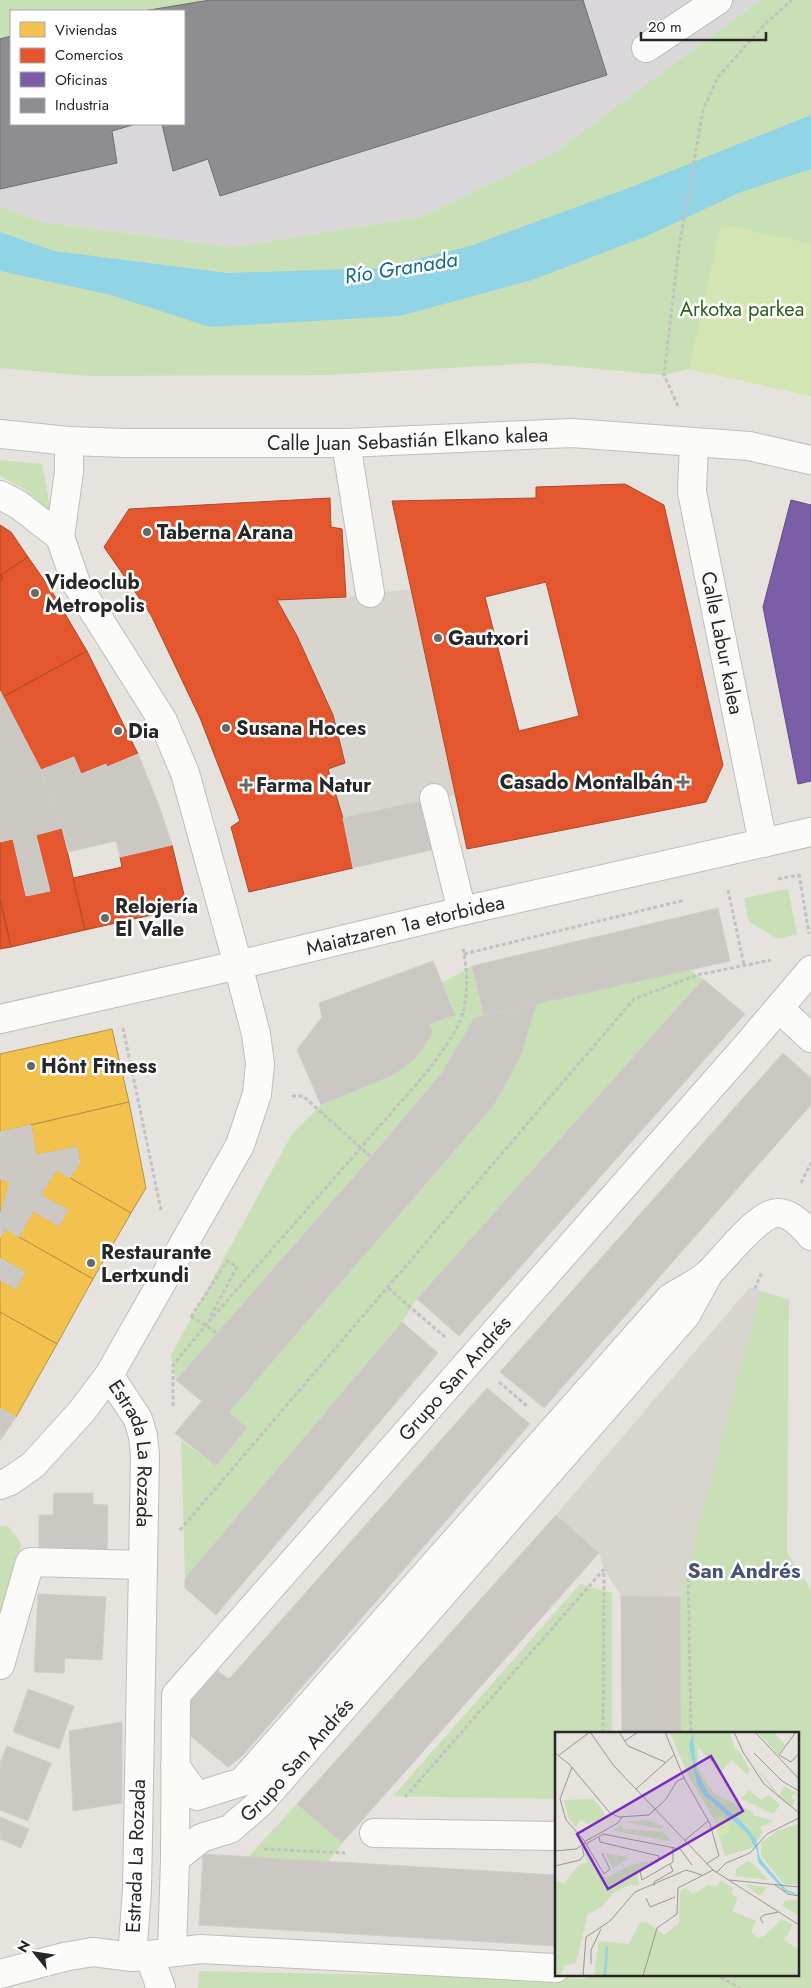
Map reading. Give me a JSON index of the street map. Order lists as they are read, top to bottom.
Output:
{
  "streets": {
    "street": [
      "Calle Juan Sebastián Elkano kalea",
      "Calle Labur kalea",
      "Maiatzaren 1a etorbidea",
      "Grupo San Andrés",
      "Estrada La Rozada"
    ]
  },
  "crossings": [
    ["Calle Juan Sebastián Elkano kalea", "Calle Labur kalea"],
    ["Calle Labur kalea", "Maiatzaren 1a etorbidea"],
    ["Maiatzaren 1a etorbidea", "Estrada La Rozada"],
    ["Grupo San Andrés", "Estrada La Rozada"]
  ],
  "districts": ["San Andrés"],
  "water": ["Río Granada"],
  "parks": ["Arkotxa parkea"],
  "places": {
    "other": [
      "Taberna Arana",
      "Videoclub Metropolis",
      "Gautxori",
      "Susana Hoces",
      "Dia",
      "Relojería El Valle",
      "Hônt Fitness",
      "Restaurante Lertxundi"
    ],
    "health": ["Casado Montalbán", "Farma Natur"]
  },
  "legend": [
    "Viviendas",
    "Comercios",
    "Oficinas",
    "Industria"
  ],
  "scale_bar": "20 m",
  "north": "top left"
}
